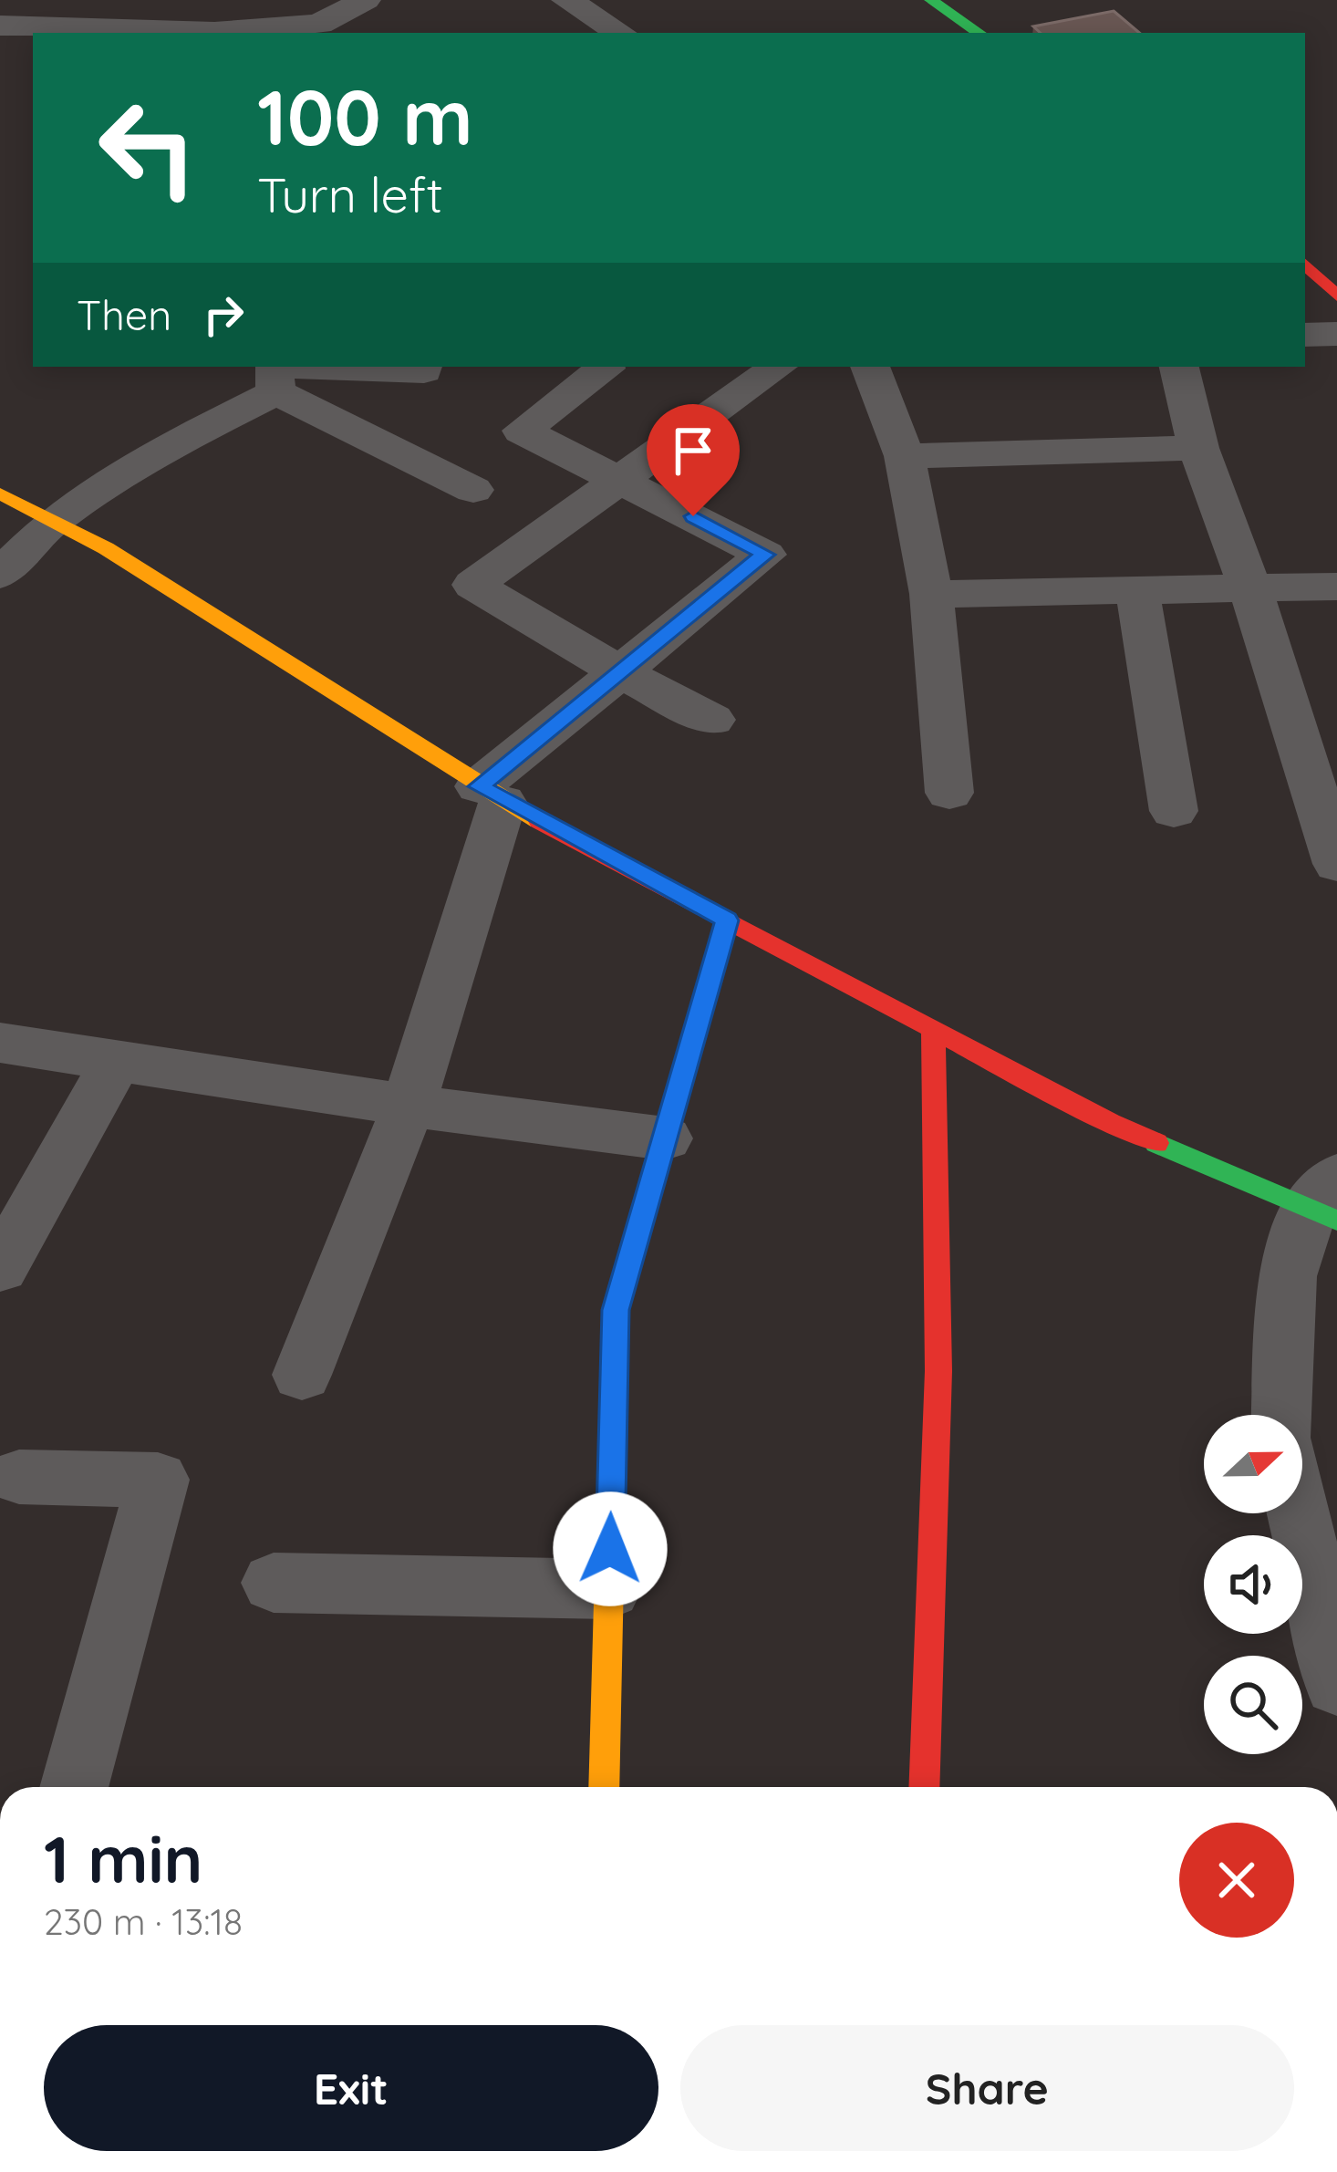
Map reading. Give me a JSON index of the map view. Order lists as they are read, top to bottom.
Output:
{
  "north": "right",
  "page": {
    "turn": ["100 m", "Turn left"],
    "then": "Then",
    "heading": ["1 min", "230 m · 13:18"],
    "buttons": ["Exit", "Share"]
  }
}
